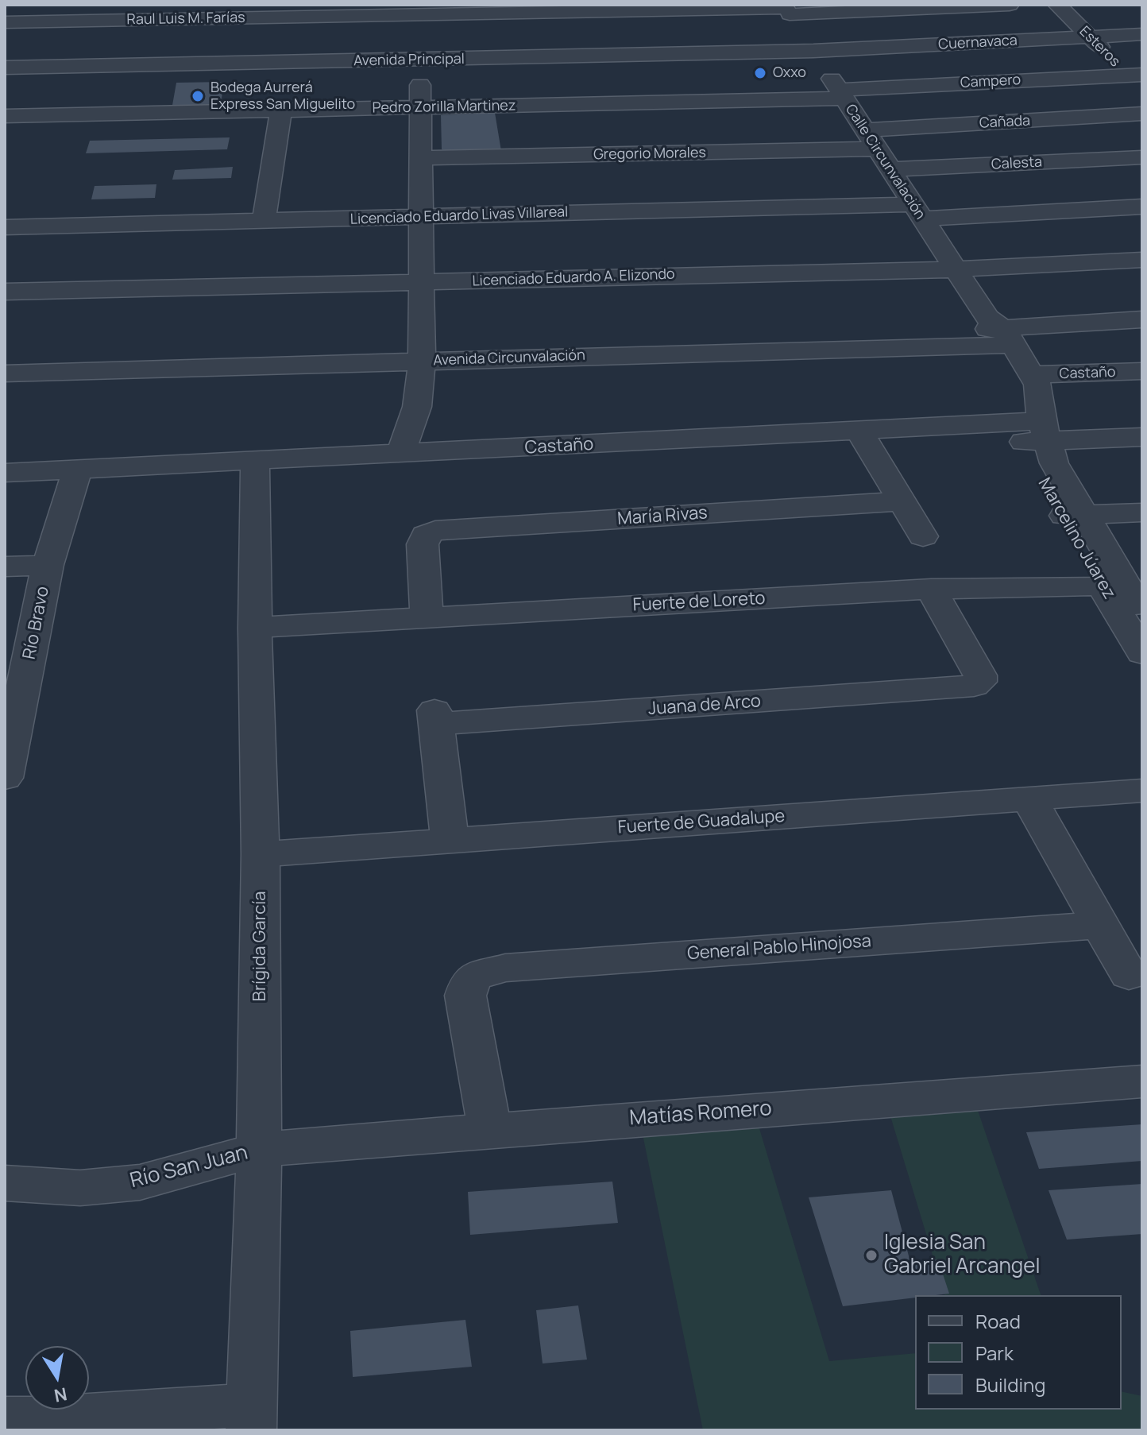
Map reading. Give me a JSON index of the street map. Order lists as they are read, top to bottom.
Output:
{
  "streets": {
    "street": [
      "Raul Luis M. Farías",
      "Cuernavaca",
      "Esteros",
      "Avenida Principal",
      "Campero",
      "Pedro Zorilla Martinez",
      "Cañada",
      "Gregorio Morales",
      "Calle Circunvalación",
      "Calesta",
      "Licenciado Eduardo Livas Villareal",
      "Licenciado Eduardo A. Elizondo",
      "Avenida Circunvalación",
      "Castaño",
      "María Rivas",
      "Marcelino Júarez",
      "Fuerte de Loreto",
      "Río Bravo",
      "Juana de Arco",
      "Fuerte de Guadalupe",
      "Brígida García",
      "General Pablo Hinojosa",
      "Matías Romero",
      "Río San Juan"
    ]
  },
  "crossings": [
    ["Raul Luis M. Farías", "Calle Circunvalación"],
    ["Cuernavaca", "Esteros"],
    ["Cuernavaca", "Avenida Principal"],
    ["Cuernavaca", "Calle Circunvalación"],
    ["Esteros", "Campero"],
    ["Avenida Principal", "Calle Circunvalación"],
    ["Campero", "Pedro Zorilla Martinez"],
    ["Campero", "Calle Circunvalación"],
    ["Pedro Zorilla Martinez", "Calle Circunvalación"],
    ["Cañada", "Gregorio Morales"],
    ["Cañada", "Calle Circunvalación"],
    ["Gregorio Morales", "Calle Circunvalación"],
    ["Calle Circunvalación", "Calesta"],
    ["Calle Circunvalación", "Licenciado Eduardo Livas Villareal"],
    ["Calle Circunvalación", "Licenciado Eduardo A. Elizondo"],
    ["Calle Circunvalación", "Avenida Circunvalación"],
    ["Calle Circunvalación", "Castaño"],
    ["Calle Circunvalación", "Marcelino Júarez"],
    ["Castaño", "Marcelino Júarez"],
    ["Castaño", "Río Bravo"],
    ["Castaño", "Brígida García"],
    ["María Rivas", "Fuerte de Loreto"],
    ["Marcelino Júarez", "Fuerte de Loreto"],
    ["Fuerte de Loreto", "Juana de Arco"],
    ["Fuerte de Loreto", "Brígida García"],
    ["Juana de Arco", "Fuerte de Guadalupe"],
    ["Fuerte de Guadalupe", "Brígida García"],
    ["Brígida García", "Matías Romero"],
    ["Brígida García", "Río San Juan"],
    ["General Pablo Hinojosa", "Matías Romero"],
    ["Matías Romero", "Río San Juan"]
  ],
  "places": ["Oxxo", "Bodega Aurrerá Express San Miguelito", "Iglesia San Gabriel Arcangel"],
  "legend": ["Road", "Park", "Building"],
  "north": "bottom"
}
